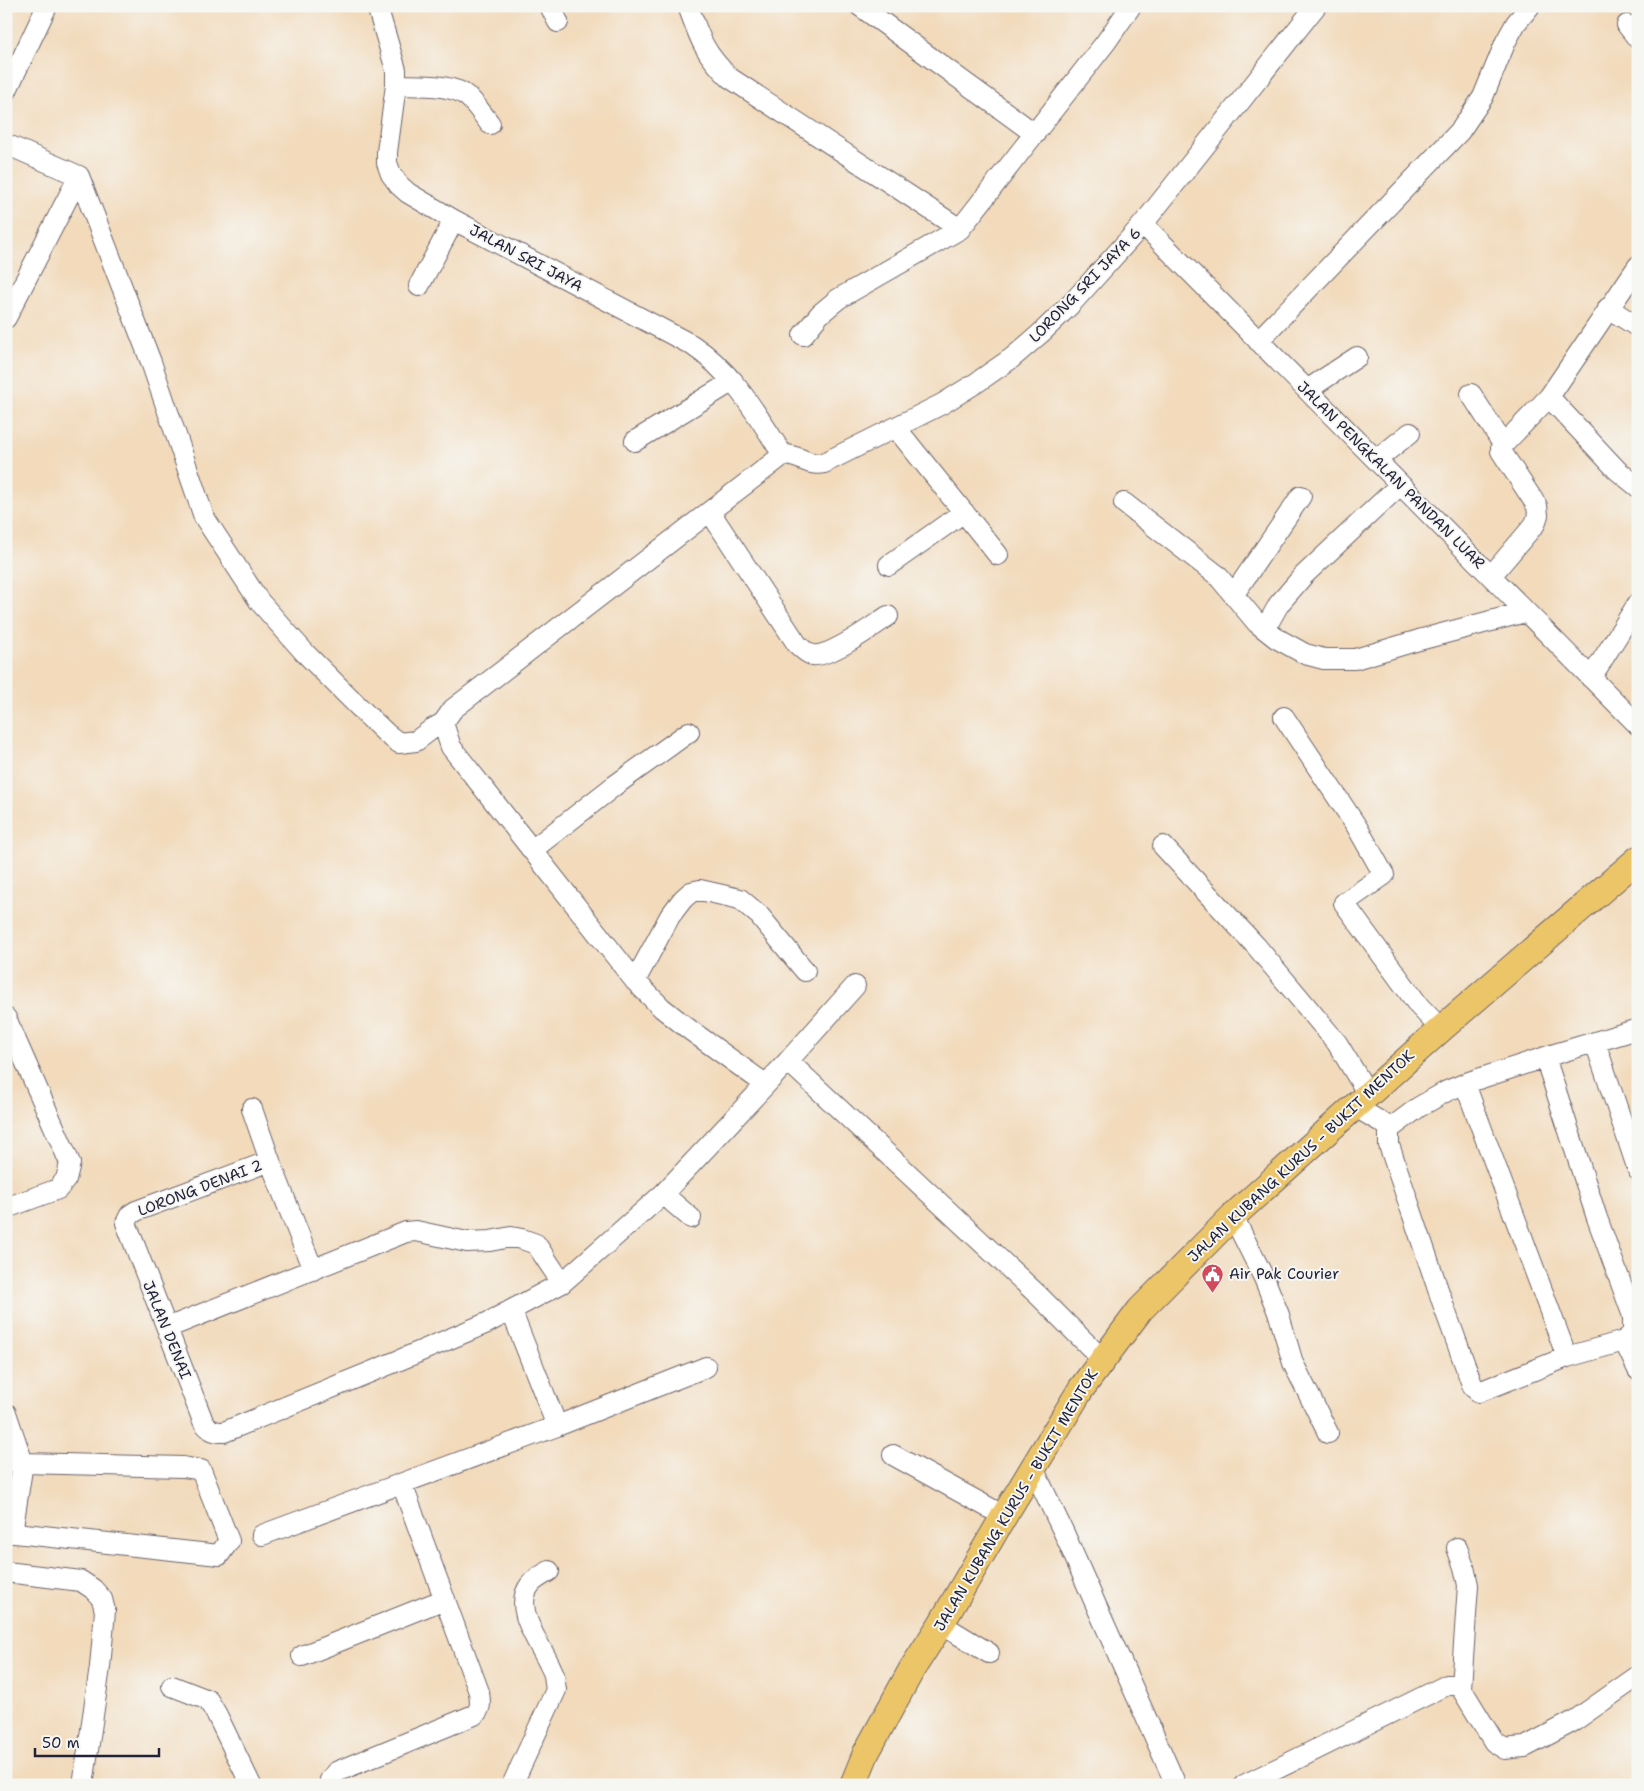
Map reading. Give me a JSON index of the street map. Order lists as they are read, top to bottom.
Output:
{
  "streets": {
    "main road": ["JALAN KUBANG KURUS - BUKIT MENTOK"],
    "street": [
      "JALAN SRI JAYA",
      "LORONG SRI JAYA 6",
      "JALAN PENGKALAN PANDAN LUAR",
      "LORONG DENAI 2",
      "JALAN DENAI"
    ]
  },
  "crossings": [
    ["JALAN SRI JAYA", "LORONG SRI JAYA 6"],
    ["LORONG SRI JAYA 6", "JALAN PENGKALAN PANDAN LUAR"],
    ["LORONG DENAI 2", "JALAN DENAI"]
  ],
  "places": {
    "public building": ["Air Pak Courier"]
  },
  "scale_bar": "50 m"
}
